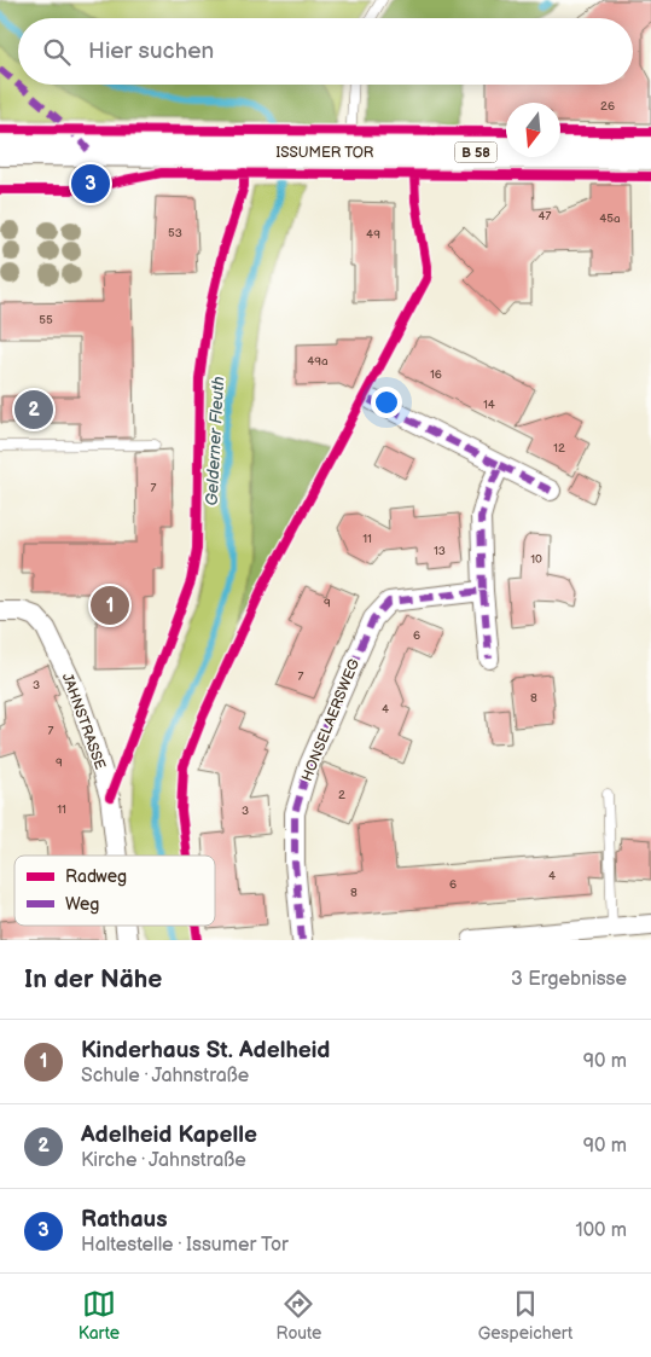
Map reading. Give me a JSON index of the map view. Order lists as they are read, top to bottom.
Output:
{
  "streets": {
    "main road": ["ISSUMER TOR", "B 58"],
    "street": ["HONSELAERSWEG", "JAHNSTRASSE"]
  },
  "water": ["Gelderner Fleuth"],
  "house_numbers": [
    "26",
    "47",
    "45a",
    "53",
    "49",
    "55",
    "49a",
    "16",
    "14",
    "12",
    "7",
    "11",
    "13",
    "10",
    "9",
    "6",
    "7",
    "3",
    "8",
    "4",
    "7",
    "9",
    "2",
    "11",
    "3",
    "4",
    "6",
    "8"
  ],
  "legend": ["Radweg", "Weg"],
  "north": "bottom",
  "page": {
    "search": "Hier suchen",
    "pins": ["3", "2", "1"],
    "heading": ["In der Nähe", "3 Ergebnisse"],
    "list": [
      {
        "mark": "1",
        "name": "Kinderhaus St. Adelheid",
        "note": "Schule · Jahnstraße",
        "value": "90 m"
      },
      {
        "mark": "2",
        "name": "Adelheid Kapelle",
        "note": "Kirche · Jahnstraße",
        "value": "90 m"
      },
      {
        "mark": "3",
        "name": "Rathaus",
        "note": "Haltestelle · Issumer Tor",
        "value": "100 m"
      }
    ],
    "nav": ["Karte", "Route", "Gespeichert"]
  }
}
